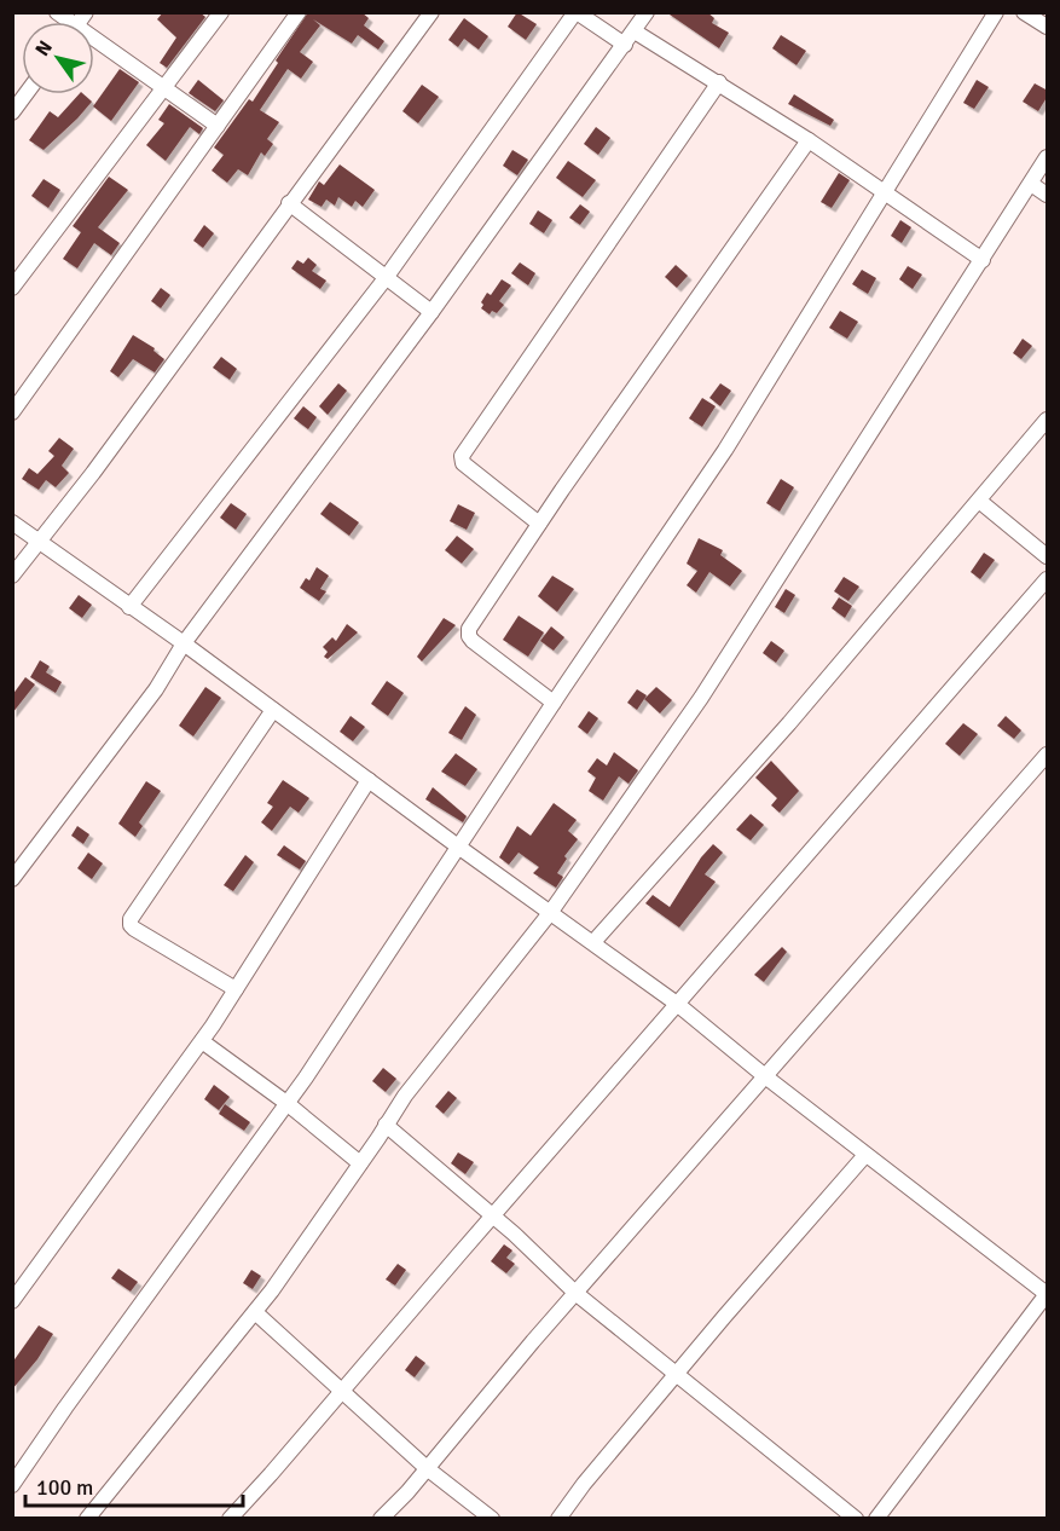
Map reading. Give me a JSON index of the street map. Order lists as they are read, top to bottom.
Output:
{
  "scale_bar": "100 m",
  "north": "top left"
}
